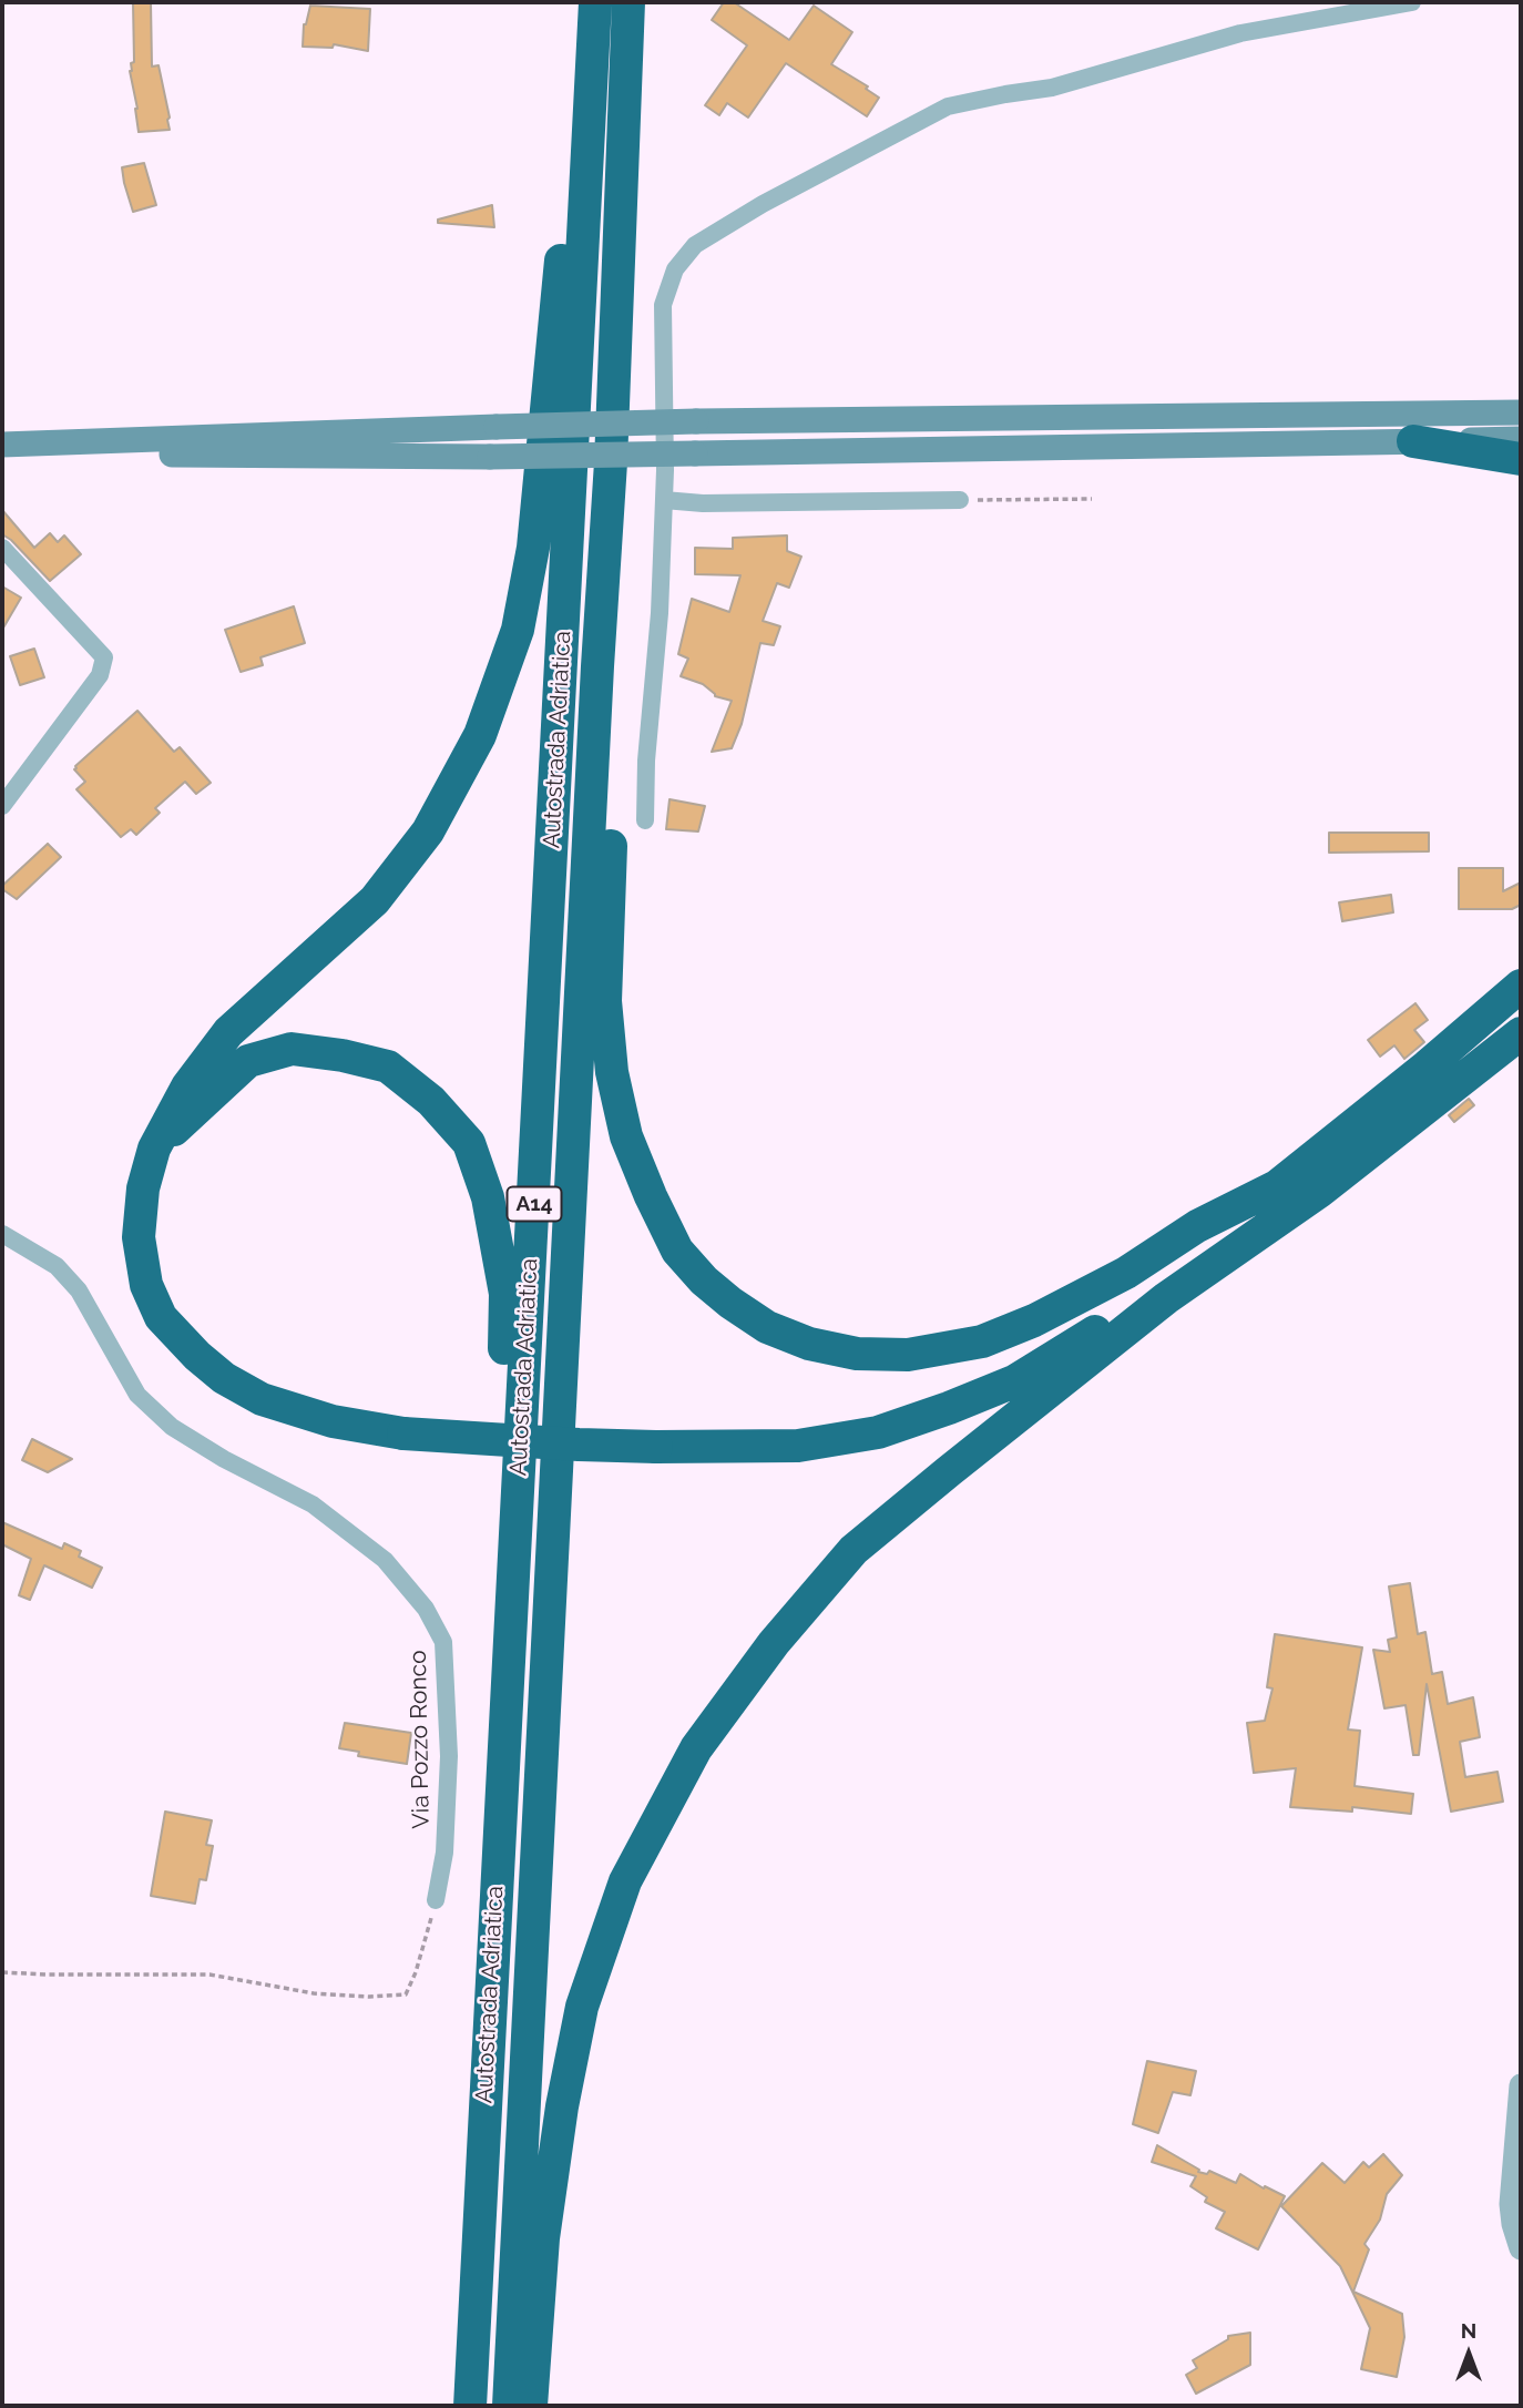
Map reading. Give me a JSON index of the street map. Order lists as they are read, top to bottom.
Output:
{
  "streets": {
    "highway": ["Autostrada Adriatica", "A14"],
    "street": ["Via Pozzo Ronco"]
  },
  "north": "top"
}
